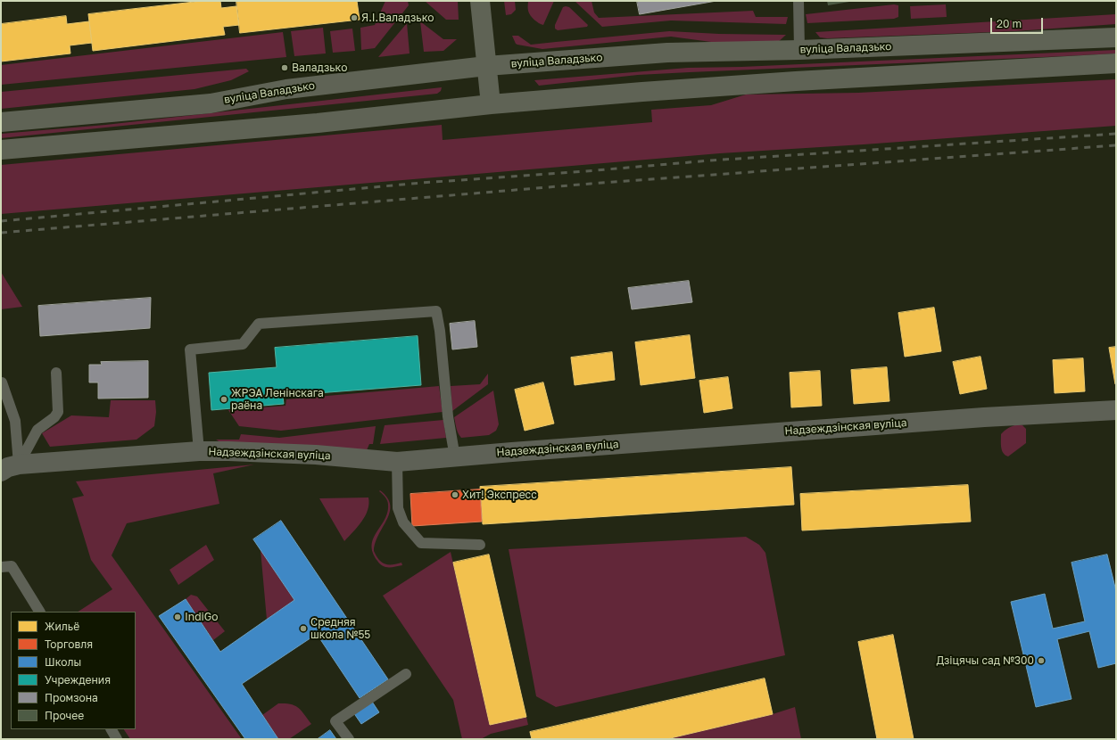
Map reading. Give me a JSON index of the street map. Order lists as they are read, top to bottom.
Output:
{
  "streets": {
    "main road": ["вуліца Валадзько"],
    "street": ["Надзеждзінская вуліца"]
  },
  "places": [
    "Я.І.Валадзько",
    "Валадзько",
    "ЖРЭА Ленінскага раёна",
    "Хит! Экспресс",
    "IndiGo",
    "Средняя школа №55",
    "Дзіцячы сад №300"
  ],
  "legend": [
    "Жильё",
    "Торговля",
    "Школы",
    "Учреждения",
    "Промзона",
    "Прочее"
  ],
  "scale_bar": "20 m"
}
